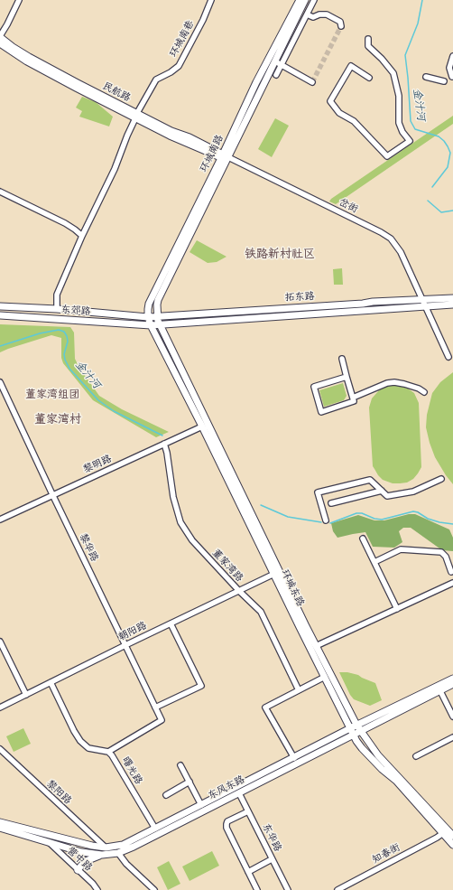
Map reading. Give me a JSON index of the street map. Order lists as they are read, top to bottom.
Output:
{
  "streets": {
    "main road": [
      "民航路",
      "环城南路",
      "拓东路",
      "东郊路",
      "环城东路",
      "东风东路"
    ],
    "street": [
      "环城南巷",
      "岔街",
      "黎明路",
      "黎华路",
      "董家湾路",
      "朝阳路",
      "曙光路",
      "黎阳路",
      "东华路",
      "知春街",
      "营中路"
    ]
  },
  "crossings": [
    ["环城南巷", "民航路"],
    ["环城南巷", "东郊路"],
    ["民航路", "环城南路"],
    ["民航路", "岔街"],
    ["环城南路", "岔街"],
    ["环城南路", "拓东路"],
    ["环城南路", "东郊路"],
    ["环城南路", "环城东路"],
    ["岔街", "拓东路"],
    ["拓东路", "东郊路"],
    ["拓东路", "环城东路"],
    ["东郊路", "环城东路"],
    ["黎明路", "黎华路"],
    ["黎明路", "董家湾路"],
    ["黎明路", "环城东路"],
    ["黎华路", "朝阳路"],
    ["黎华路", "曙光路"],
    ["董家湾路", "朝阳路"],
    ["环城东路", "朝阳路"],
    ["环城东路", "东风东路"],
    ["环城东路", "知春街"],
    ["朝阳路", "曙光路"],
    ["曙光路", "东风东路"],
    ["东风东路", "黎阳路"],
    ["东风东路", "东华路"],
    ["东风东路", "营中路"]
  ],
  "districts": ["铁路新村社区", "董家湾组团", "董家湾村"],
  "water": ["金汁河"]
}
